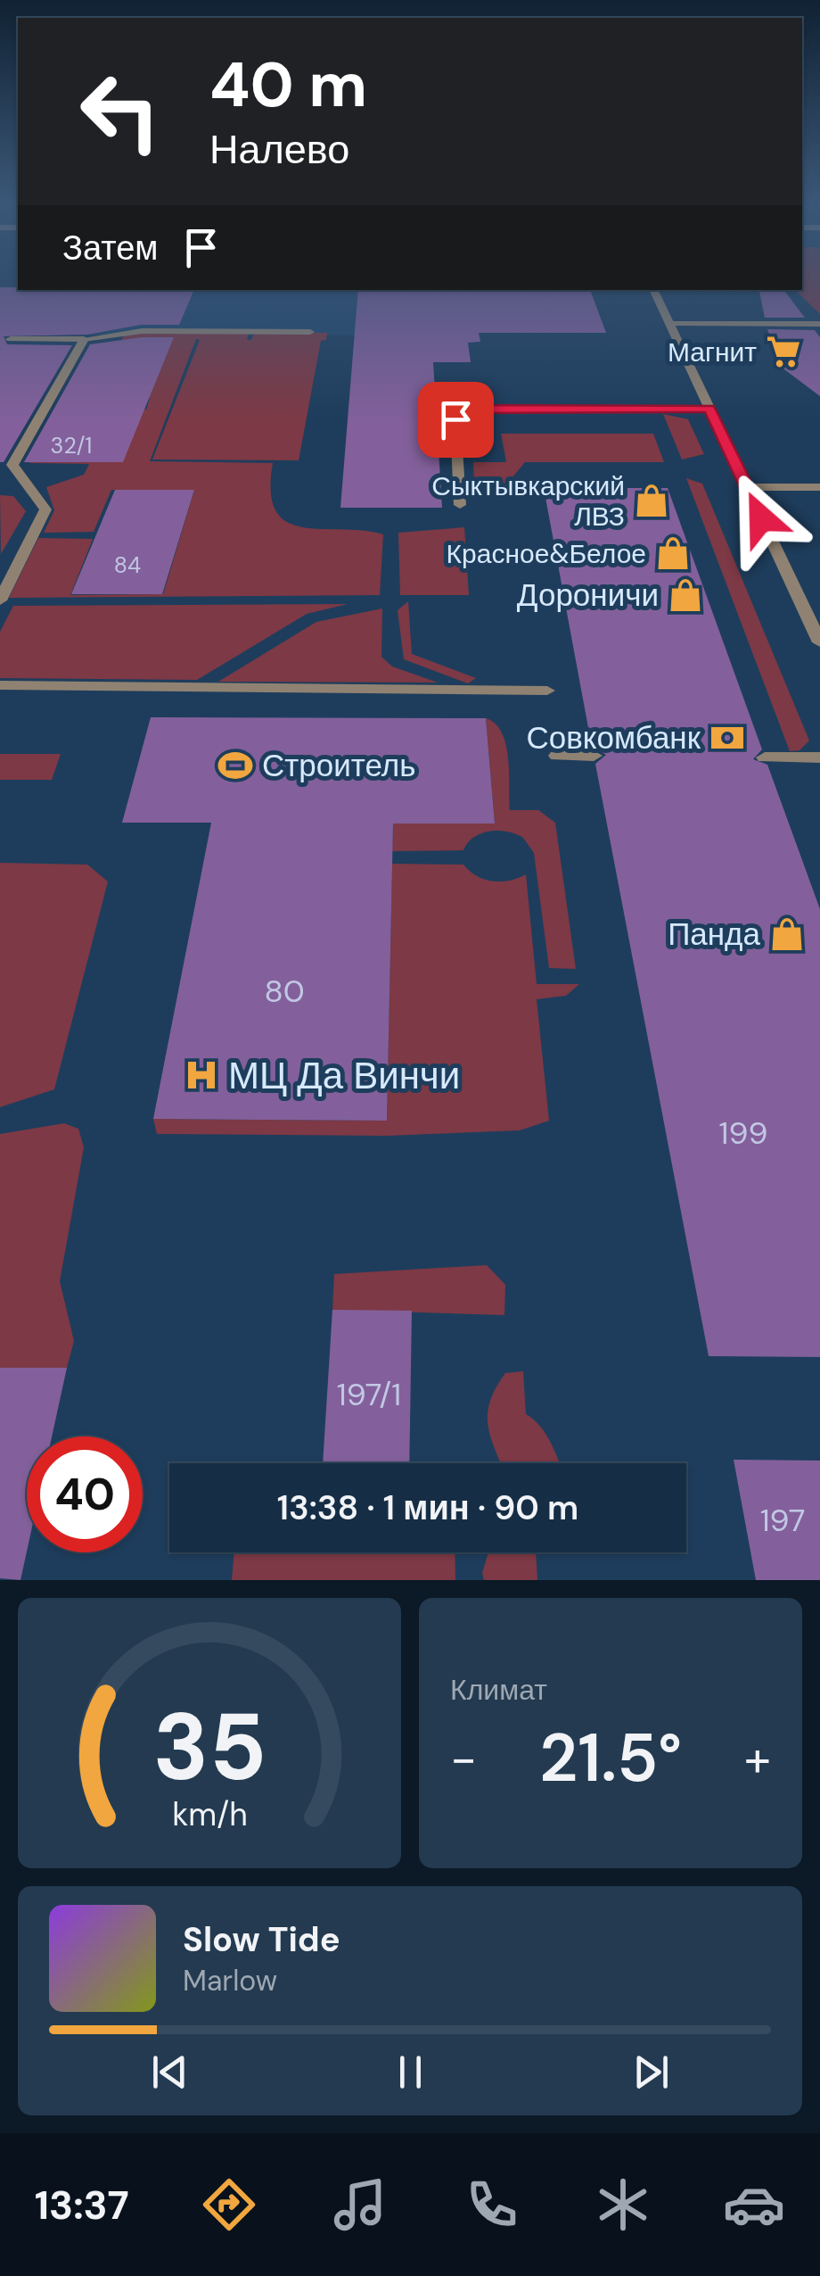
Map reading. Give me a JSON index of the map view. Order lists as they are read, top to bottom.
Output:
{
  "places": {
    "supermarket": ["Магнит"],
    "shop": [
      "Сыктывкарский ЛВЗ",
      "Красное&Белое",
      "Дороничи",
      "Панда"
    ],
    "bank": ["Совкомбанк"],
    "sports": ["Строитель"],
    "hospital": ["МЦ Да Винчи"]
  },
  "house_numbers": [
    "32/1",
    "84",
    "80",
    "199",
    "197/1",
    "197"
  ],
  "page": {
    "turn": ["40 m", "Налево"],
    "then": "Затем",
    "limit": "40",
    "trip": "13:38 · 1 мин · 90 m",
    "tile": "Климат",
    "heat": ["−", "21.5°", "+"],
    "song": ["Slow Tide", "Marlow"],
    "tabs": "13:37",
    "gauge": ["35", "km/h"]
  }
}
